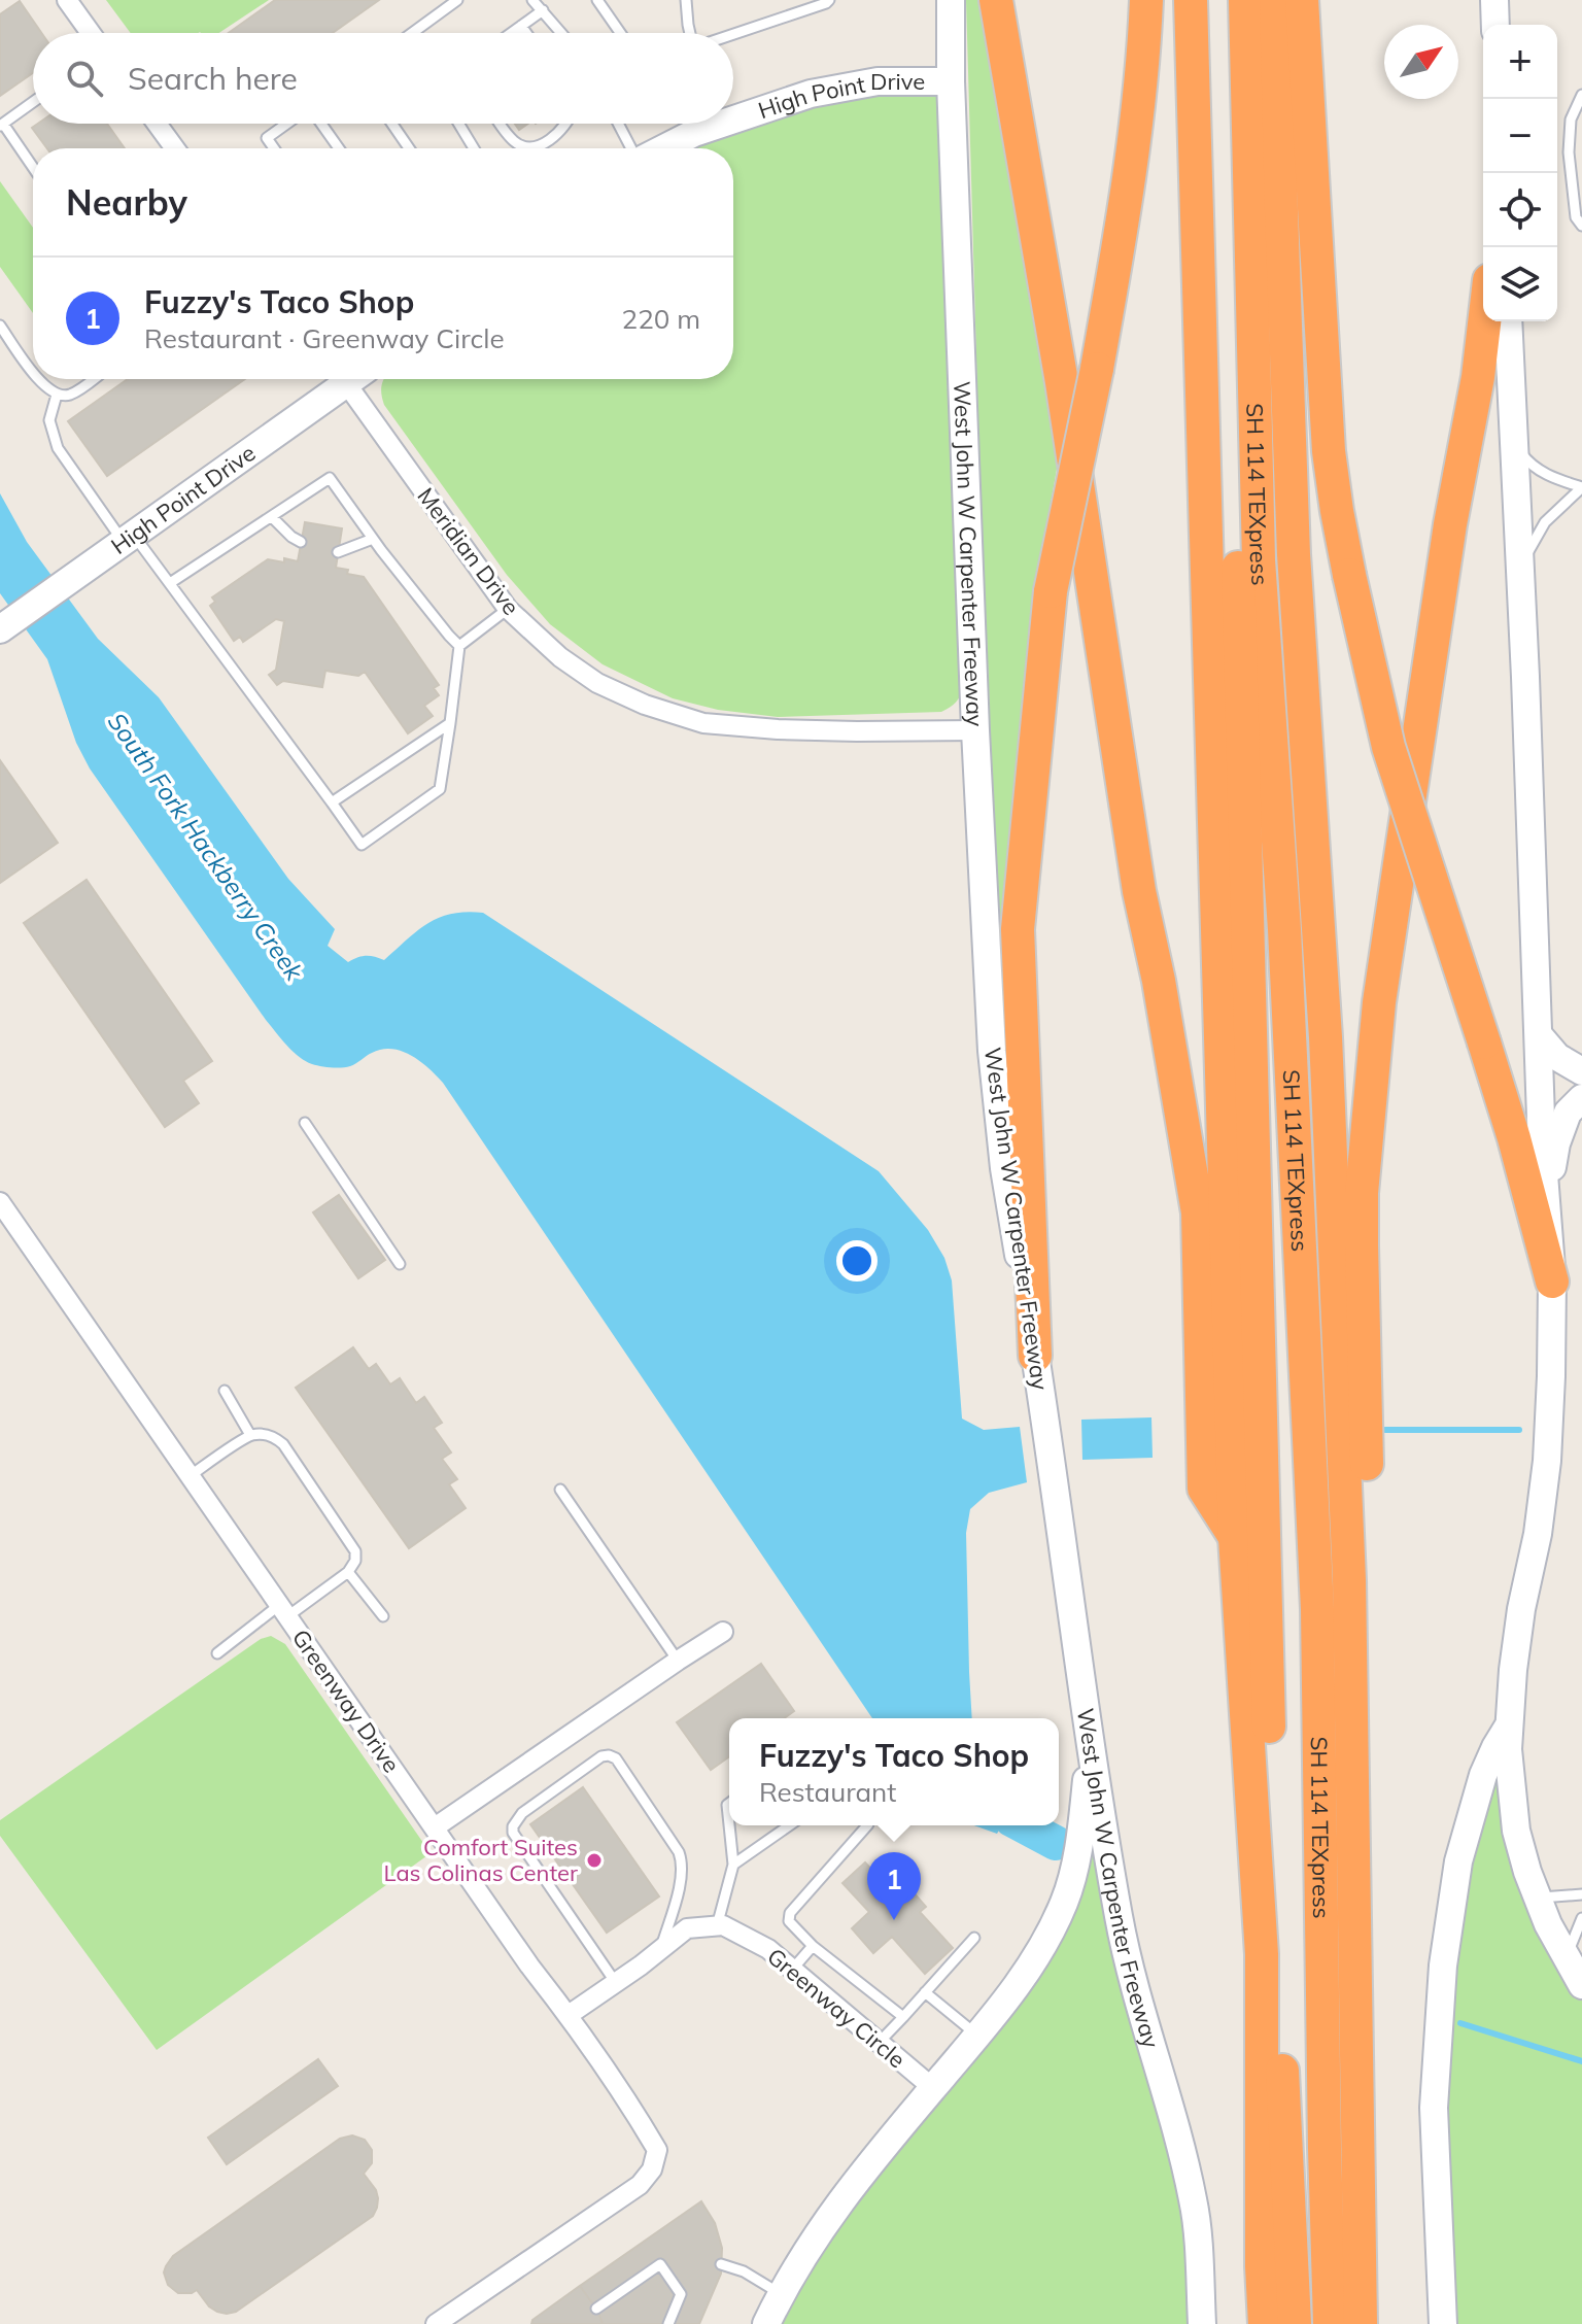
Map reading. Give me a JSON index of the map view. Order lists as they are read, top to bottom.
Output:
{
  "streets": {
    "highway": ["SH 114 TEXpress"],
    "main road": ["High Point Drive", "West John W Carpenter Freeway"],
    "street": ["Meridian Drive", "Greenway Drive", "Greenway Circle"]
  },
  "crossings": [
    ["High Point Drive", "West John W Carpenter Freeway"],
    ["Meridian Drive", "West John W Carpenter Freeway"]
  ],
  "water": ["South Fork Hackberry Creek"],
  "places": ["Comfort Suites Las Colinas Center"],
  "north": "top right",
  "page": {
    "map_buttons": ["+", "−"],
    "search": "Search here",
    "heading": "Nearby",
    "list": [
      {
        "mark": "1",
        "name": "Fuzzy's Taco Shop",
        "note": "Restaurant · Greenway Circle",
        "value": "220 m"
      }
    ],
    "popup": ["Fuzzy's Taco Shop", "Restaurant"],
    "pins": "1"
  }
}
